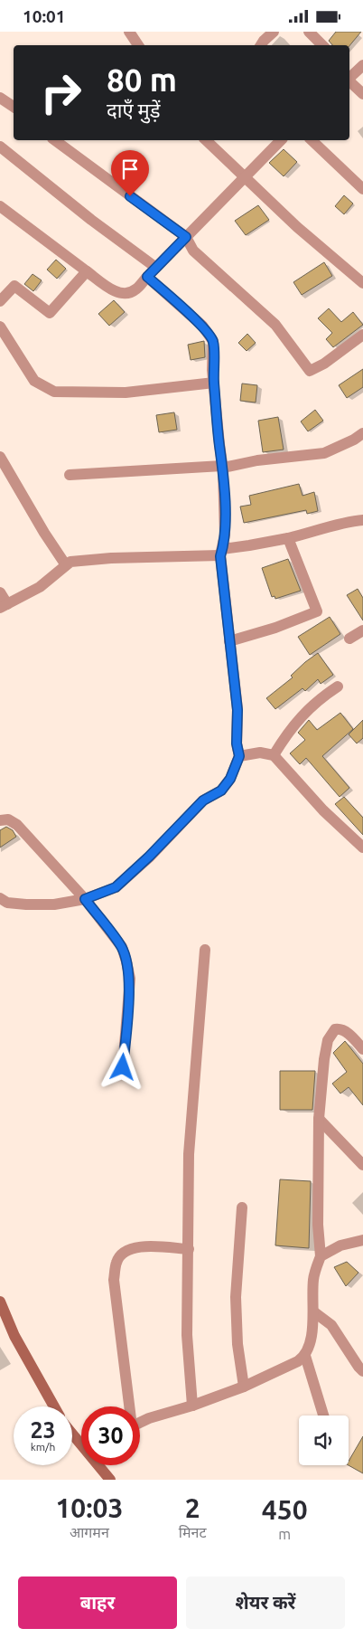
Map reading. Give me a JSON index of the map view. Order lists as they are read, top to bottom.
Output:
{
  "page": {
    "status": "10:01",
    "turn": ["80 m", "दाएँ मुड़ें"],
    "speed": "23 km/h",
    "limit": "30",
    "eta": [
      "10:03",
      "आगमन",
      "2",
      "मिनट",
      "450",
      "m"
    ],
    "buttons": ["बाहर", "शेयर करें"]
  }
}
